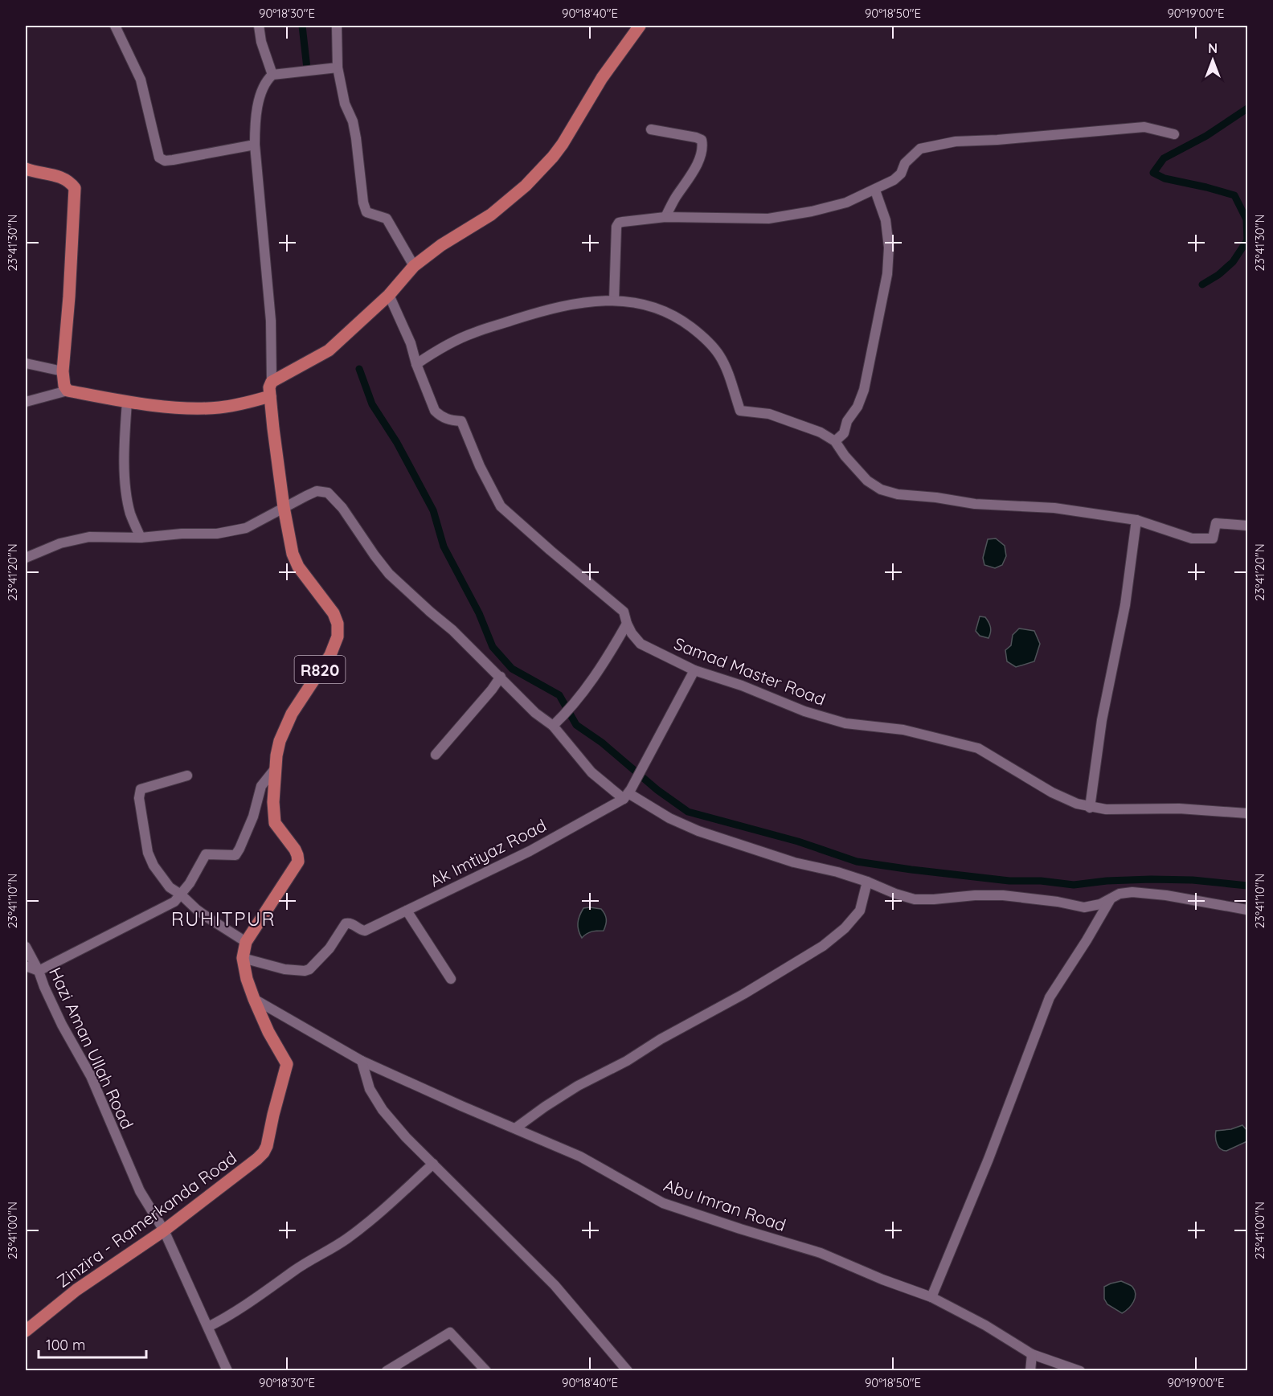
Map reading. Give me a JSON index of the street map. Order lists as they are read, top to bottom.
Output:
{
  "streets": {
    "main road": ["R820", "Zinzira - Ramerkanda Road"],
    "street": [
      "Samad Master Road",
      "Ak Imtiyaz Road",
      "Hazi Aman Ullah Road",
      "Abu Imran Road"
    ]
  },
  "crossings": [
    ["Ak Imtiyaz Road", "Zinzira - Ramerkanda Road"],
    ["Hazi Aman Ullah Road", "Zinzira - Ramerkanda Road"],
    ["Abu Imran Road", "Zinzira - Ramerkanda Road"]
  ],
  "districts": ["RUHITPUR"],
  "scale_bar": "100 m",
  "north": "top",
  "coordinates": [
    "90°18'30\"E",
    "90°18'40\"E",
    "90°18'50\"E",
    "90°19'00\"E",
    "23°41'30\"N",
    "23°41'20\"N",
    "23°41'10\"N",
    "23°41'00\"N"
  ]
}
